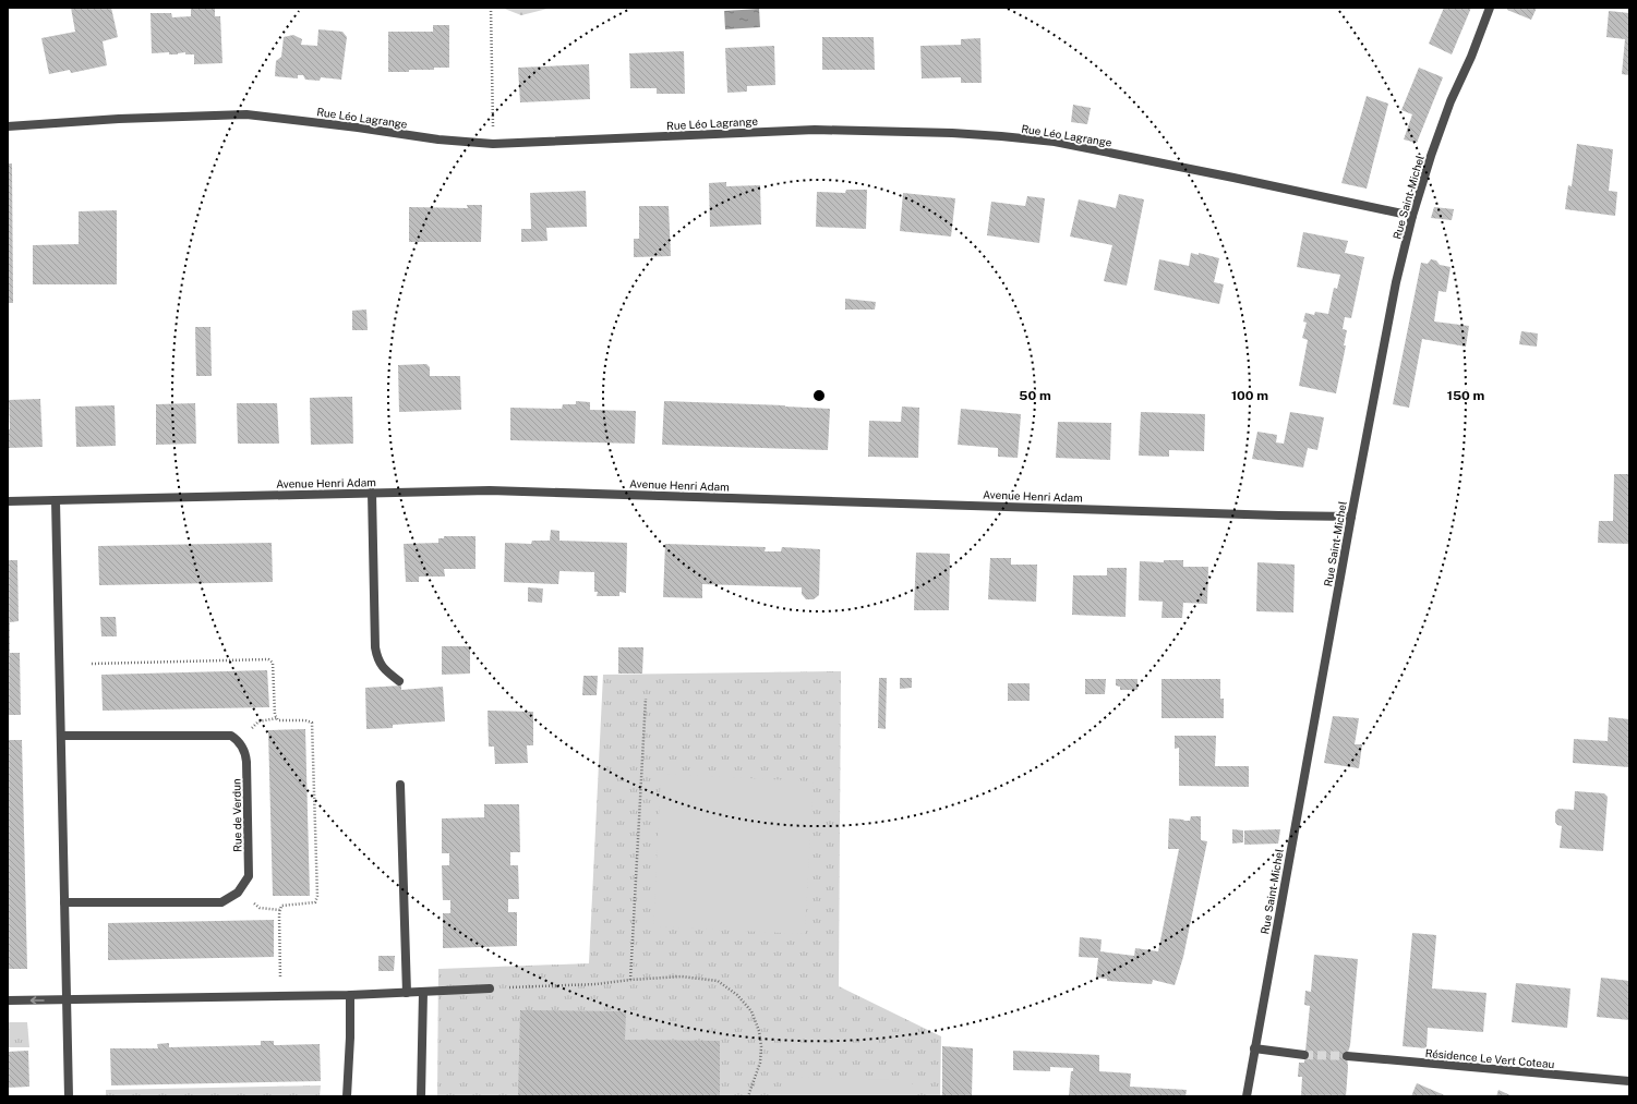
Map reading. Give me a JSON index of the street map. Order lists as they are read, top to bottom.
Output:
{
  "streets": {
    "street": [
      "Rue Léo Lagrange",
      "Rue Saint-Michel",
      "Avenue Henri Adam",
      "Rue de Verdun",
      "Résidence Le Vert Coteau"
    ]
  },
  "crossings": [
    ["Rue Léo Lagrange", "Rue Saint-Michel"],
    ["Rue Saint-Michel", "Avenue Henri Adam"]
  ],
  "rings": ["50 m", "100 m", "150 m"]
}
